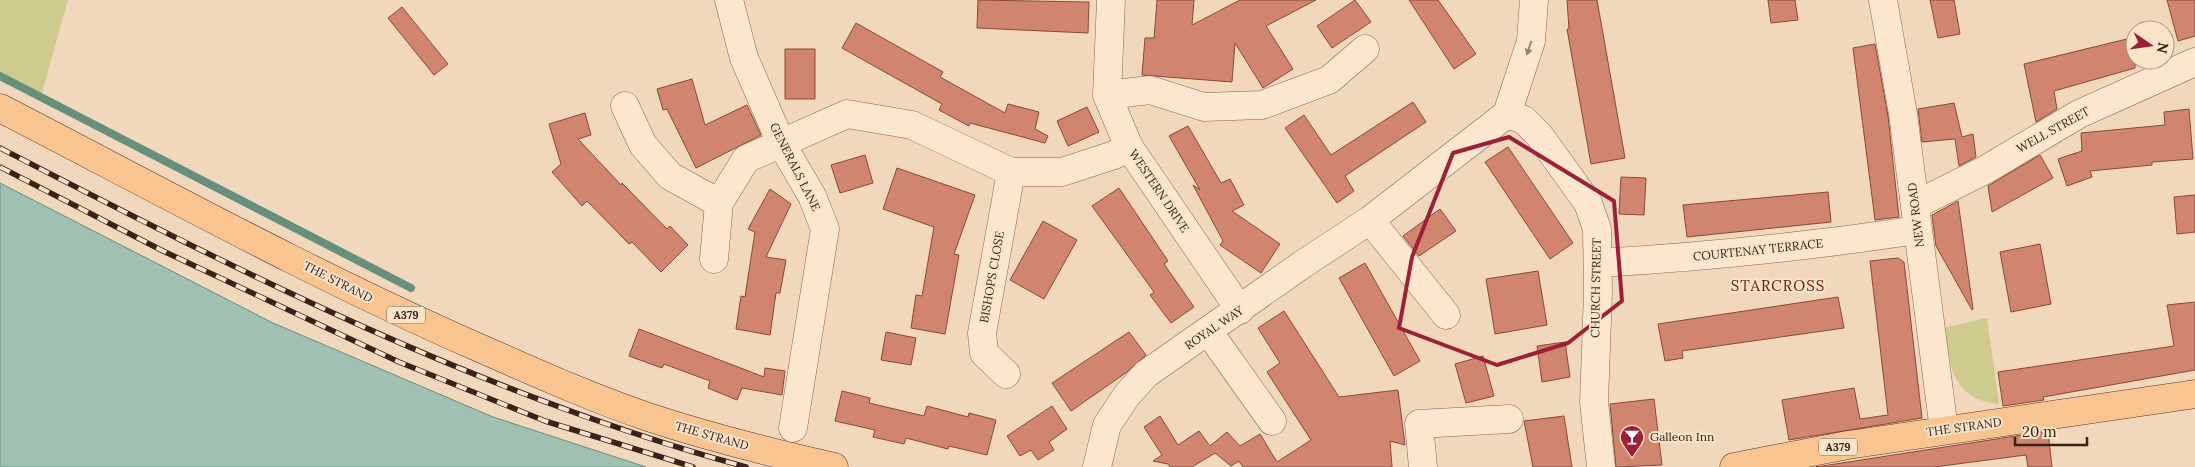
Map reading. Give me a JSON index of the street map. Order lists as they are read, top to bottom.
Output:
{
  "streets": {
    "main road": ["THE STRAND", "A379"],
    "street": [
      "WELL STREET",
      "GENERALS LANE",
      "WESTERN DRIVE",
      "NEW ROAD",
      "COURTENAY TERRACE",
      "BISHOPS CLOSE",
      "CHURCH STREET",
      "ROYAL WAY"
    ]
  },
  "crossings": [
    ["WELL STREET", "NEW ROAD"],
    ["WELL STREET", "COURTENAY TERRACE"],
    ["WESTERN DRIVE", "ROYAL WAY"],
    ["NEW ROAD", "COURTENAY TERRACE"],
    ["NEW ROAD", "THE STRAND"],
    ["COURTENAY TERRACE", "CHURCH STREET"],
    ["CHURCH STREET", "ROYAL WAY"]
  ],
  "districts": ["STARCROSS"],
  "places": {
    "bar": ["Galleon Inn"]
  },
  "scale_bar": "20 m",
  "north": "right"
}
